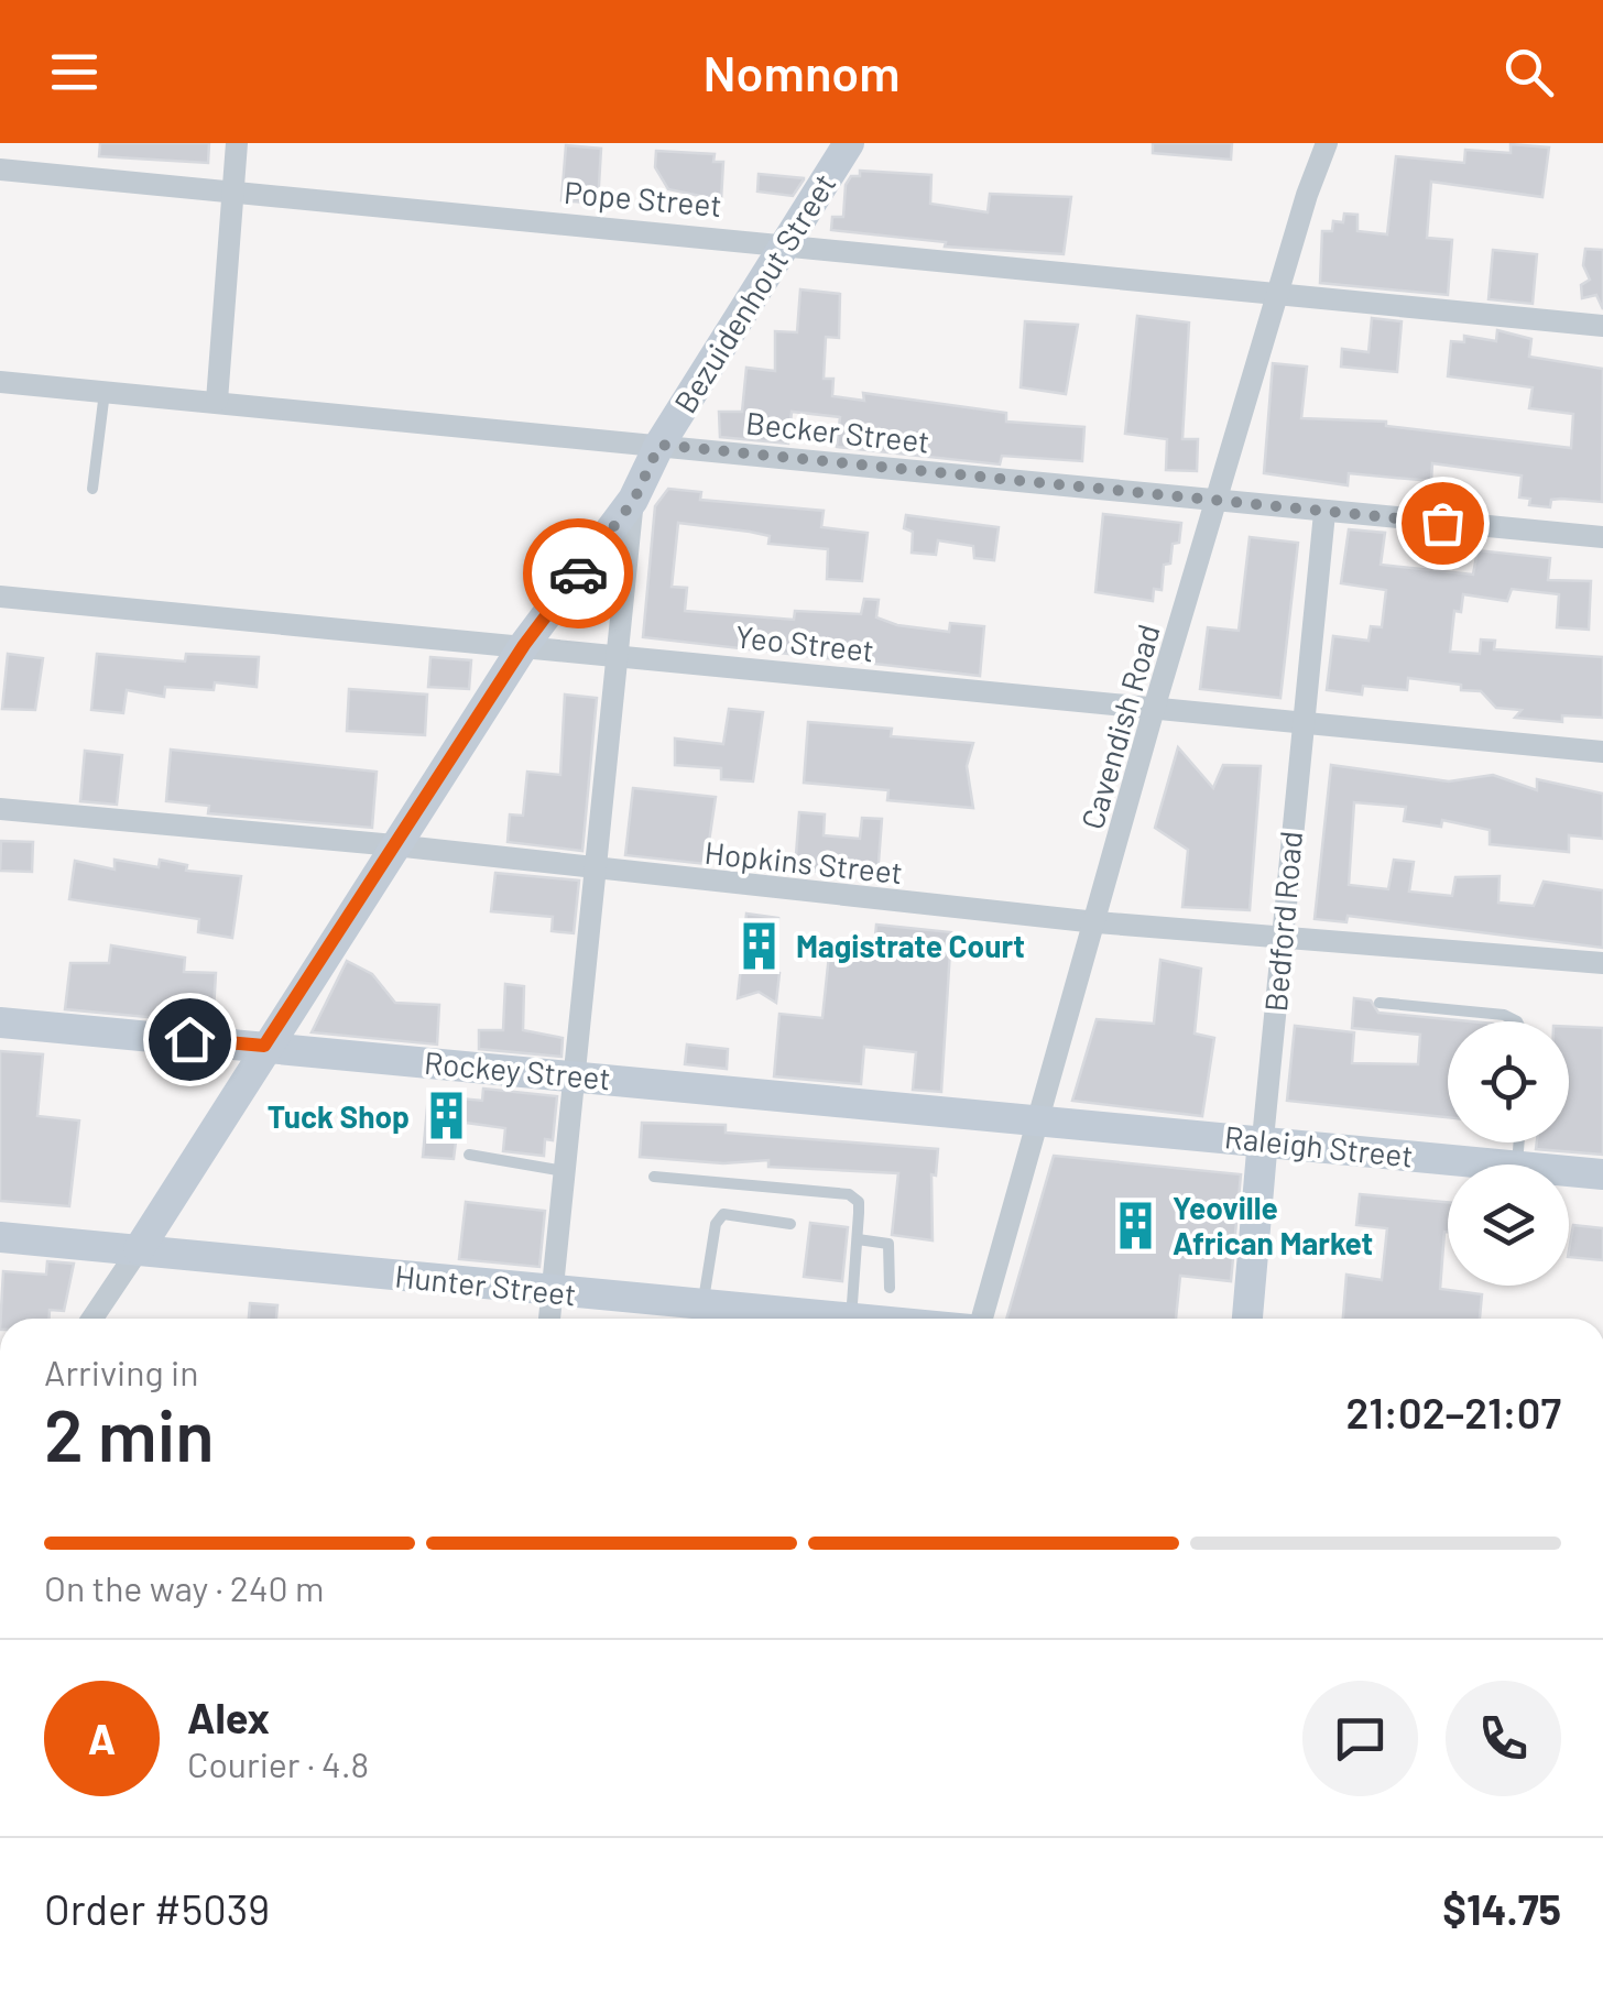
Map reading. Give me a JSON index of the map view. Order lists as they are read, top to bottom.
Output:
{
  "streets": {
    "main road": [
      "Bezuidenhout Street",
      "Bedford Road",
      "Rockey Street",
      "Raleigh Street",
      "Hunter Street"
    ],
    "street": [
      "Pope Street",
      "Becker Street",
      "Yeo Street",
      "Cavendish Road",
      "Hopkins Street"
    ]
  },
  "crossings": [
    ["Pope Street", "Bezuidenhout Street"],
    ["Pope Street", "Cavendish Road"],
    ["Bezuidenhout Street", "Becker Street"],
    ["Bezuidenhout Street", "Yeo Street"],
    ["Bezuidenhout Street", "Hopkins Street"],
    ["Bezuidenhout Street", "Rockey Street"],
    ["Bezuidenhout Street", "Hunter Street"],
    ["Becker Street", "Cavendish Road"],
    ["Becker Street", "Bedford Road"],
    ["Yeo Street", "Cavendish Road"],
    ["Yeo Street", "Bedford Road"],
    ["Cavendish Road", "Hopkins Street"],
    ["Cavendish Road", "Rockey Street"],
    ["Cavendish Road", "Raleigh Street"],
    ["Hopkins Street", "Bedford Road"],
    ["Bedford Road", "Raleigh Street"],
    ["Rockey Street", "Raleigh Street"]
  ],
  "places": {
    "building": ["Magistrate Court", "Tuck Shop", "Yeoville African Market"]
  },
  "page": {
    "header": "Nomnom",
    "heading": ["2 min", "Arriving in", "21:02–21:07"],
    "panel": [
      "Alex",
      "Courier · 4.8",
      "Order #5039",
      "$14.75"
    ],
    "bar": "On the way · 240 m",
    "round": "A"
  }
}
